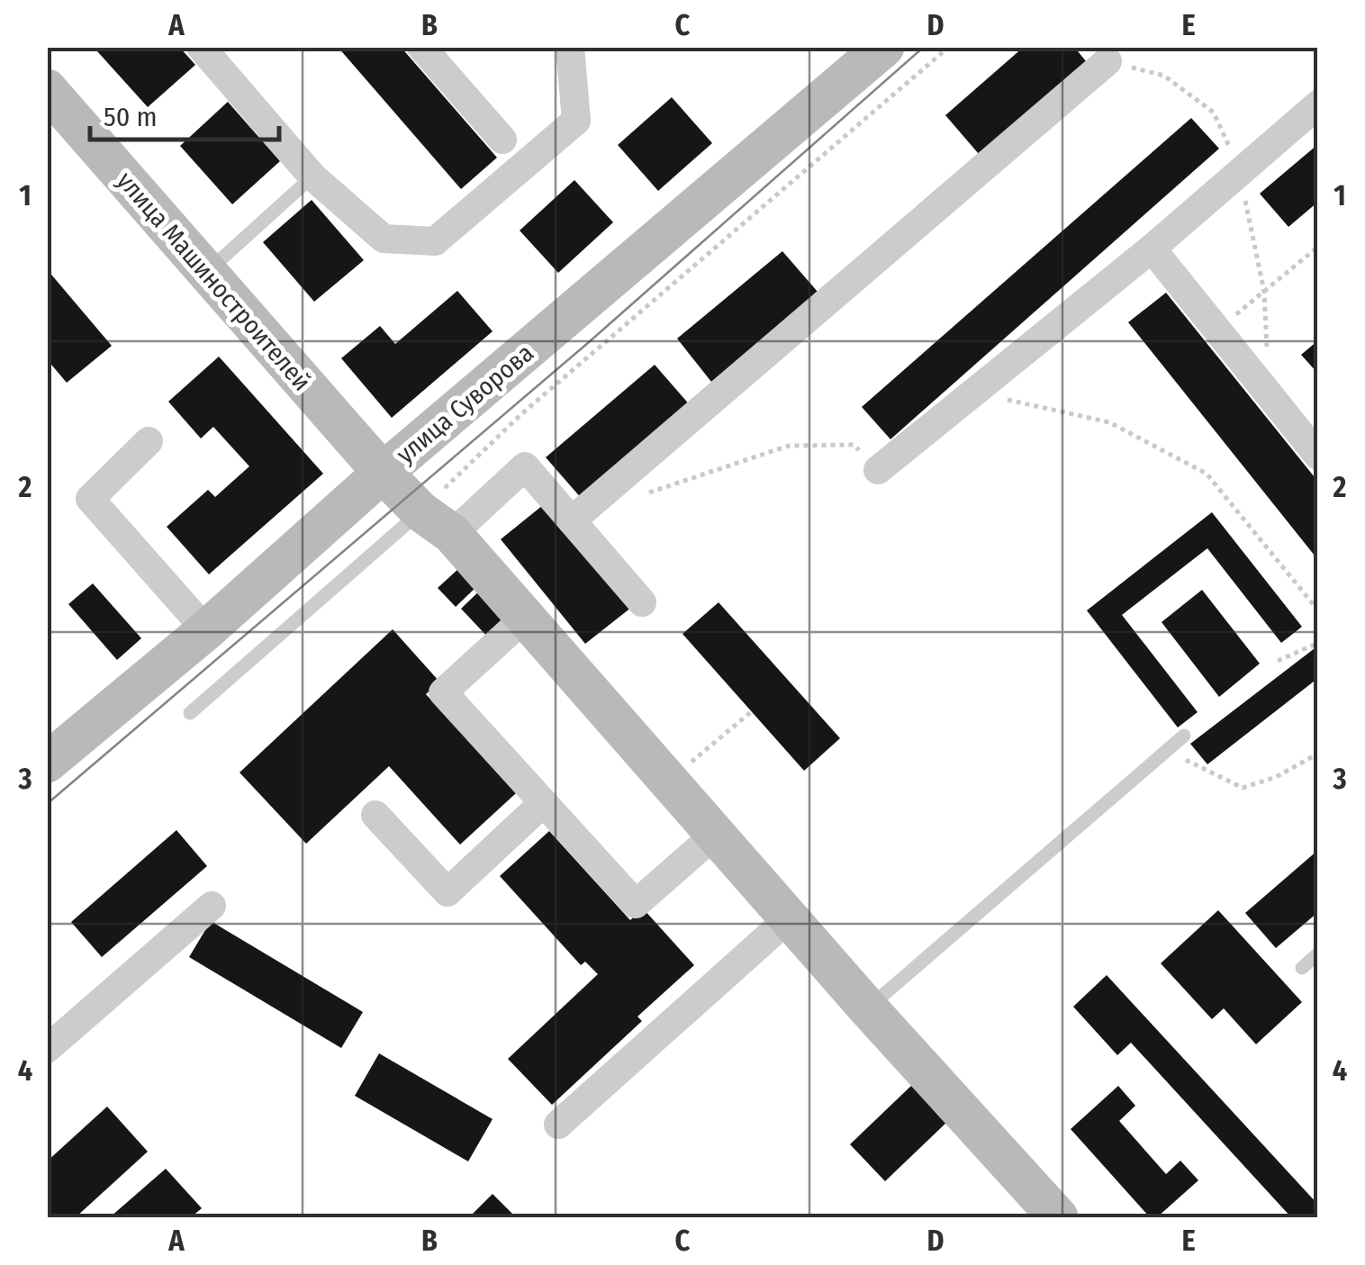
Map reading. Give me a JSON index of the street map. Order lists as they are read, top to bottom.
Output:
{
  "streets": {
    "street": ["улица Машиностроителей", "улица Суворова"]
  },
  "crossings": [
    ["улица Машиностроителей", "улица Суворова"]
  ],
  "scale_bar": "50 m",
  "grid": {
    "columns": [
      "A",
      "B",
      "C",
      "D",
      "E"
    ],
    "rows": [
      "1",
      "2",
      "3",
      "4"
    ]
  }
}
